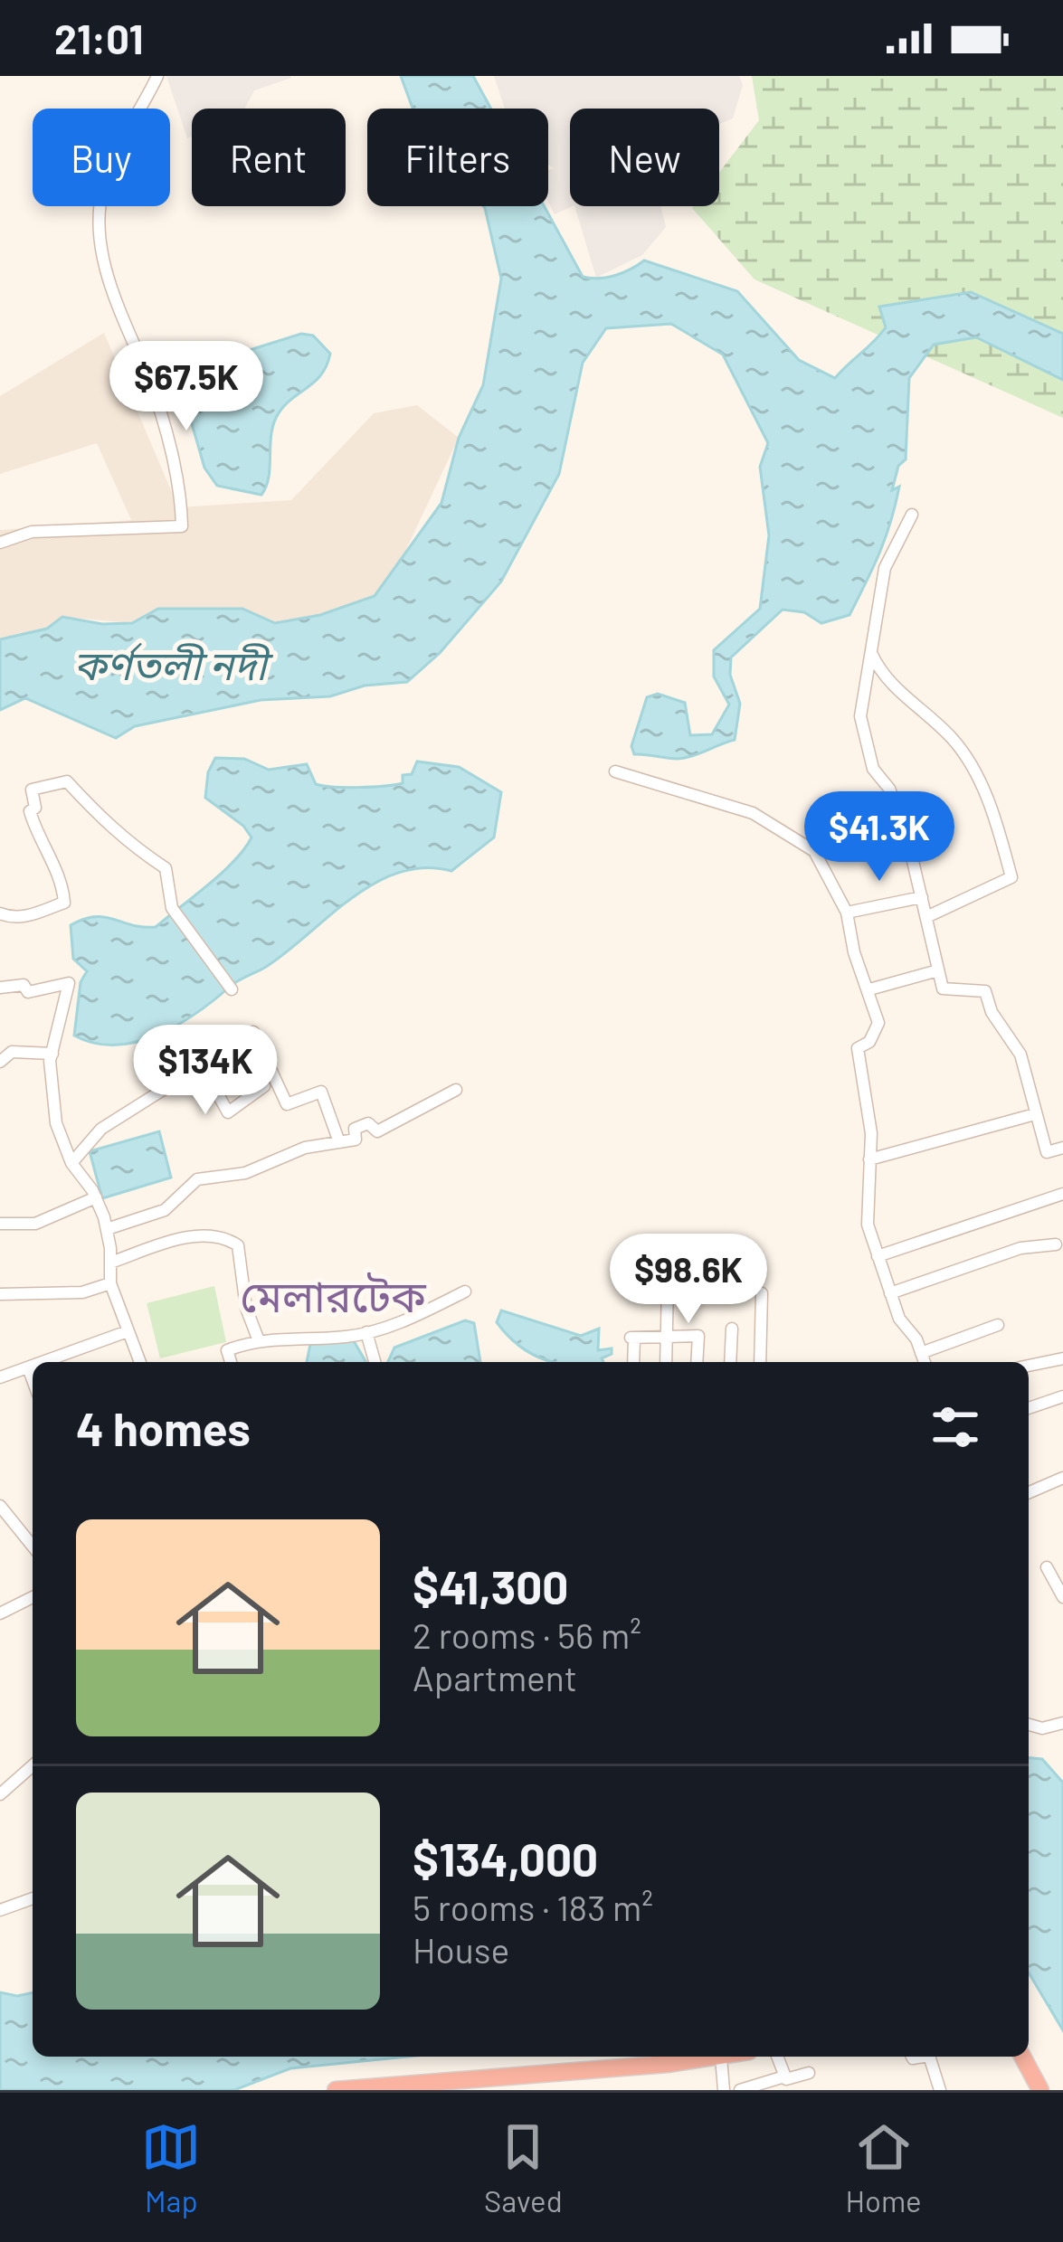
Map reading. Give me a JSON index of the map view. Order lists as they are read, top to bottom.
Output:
{
  "districts": ["মেলারটেক"],
  "water": ["কর্ণতলী নদী"],
  "page": {
    "status": "21:01",
    "chip": [
      "Buy",
      "Rent",
      "Filters",
      "New"
    ],
    "price": [
      "$67.5K",
      "$41.3K",
      "$134K",
      "$98.6K"
    ],
    "heading": "4 homes",
    "list": [
      {
        "name": "$41,300",
        "note": "2 rooms · 56 m² · Apartment"
      },
      {
        "name": "$134,000",
        "note": "5 rooms · 183 m² · House"
      }
    ],
    "tabs": ["Map", "Saved", "Home"]
  }
}
